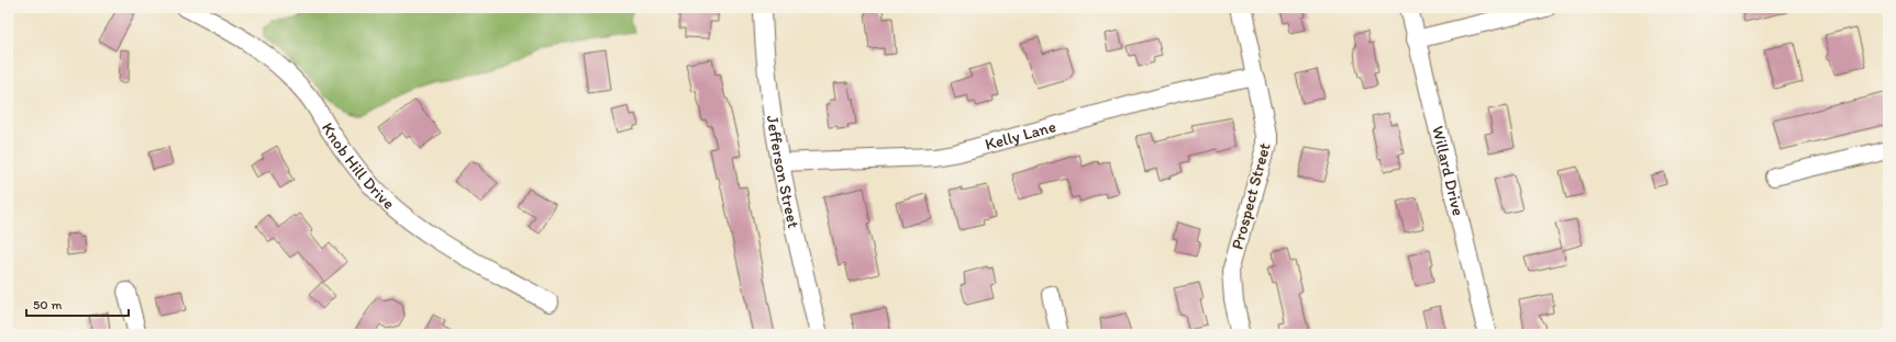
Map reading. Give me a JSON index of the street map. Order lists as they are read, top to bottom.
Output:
{
  "streets": {
    "street": [
      "Kelly Lane",
      "Knob Hill Drive",
      "Willard Drive",
      "Jefferson Street",
      "Prospect Street"
    ]
  },
  "crossings": [
    ["Kelly Lane", "Jefferson Street"],
    ["Kelly Lane", "Prospect Street"]
  ],
  "scale_bar": "50 m"
}
